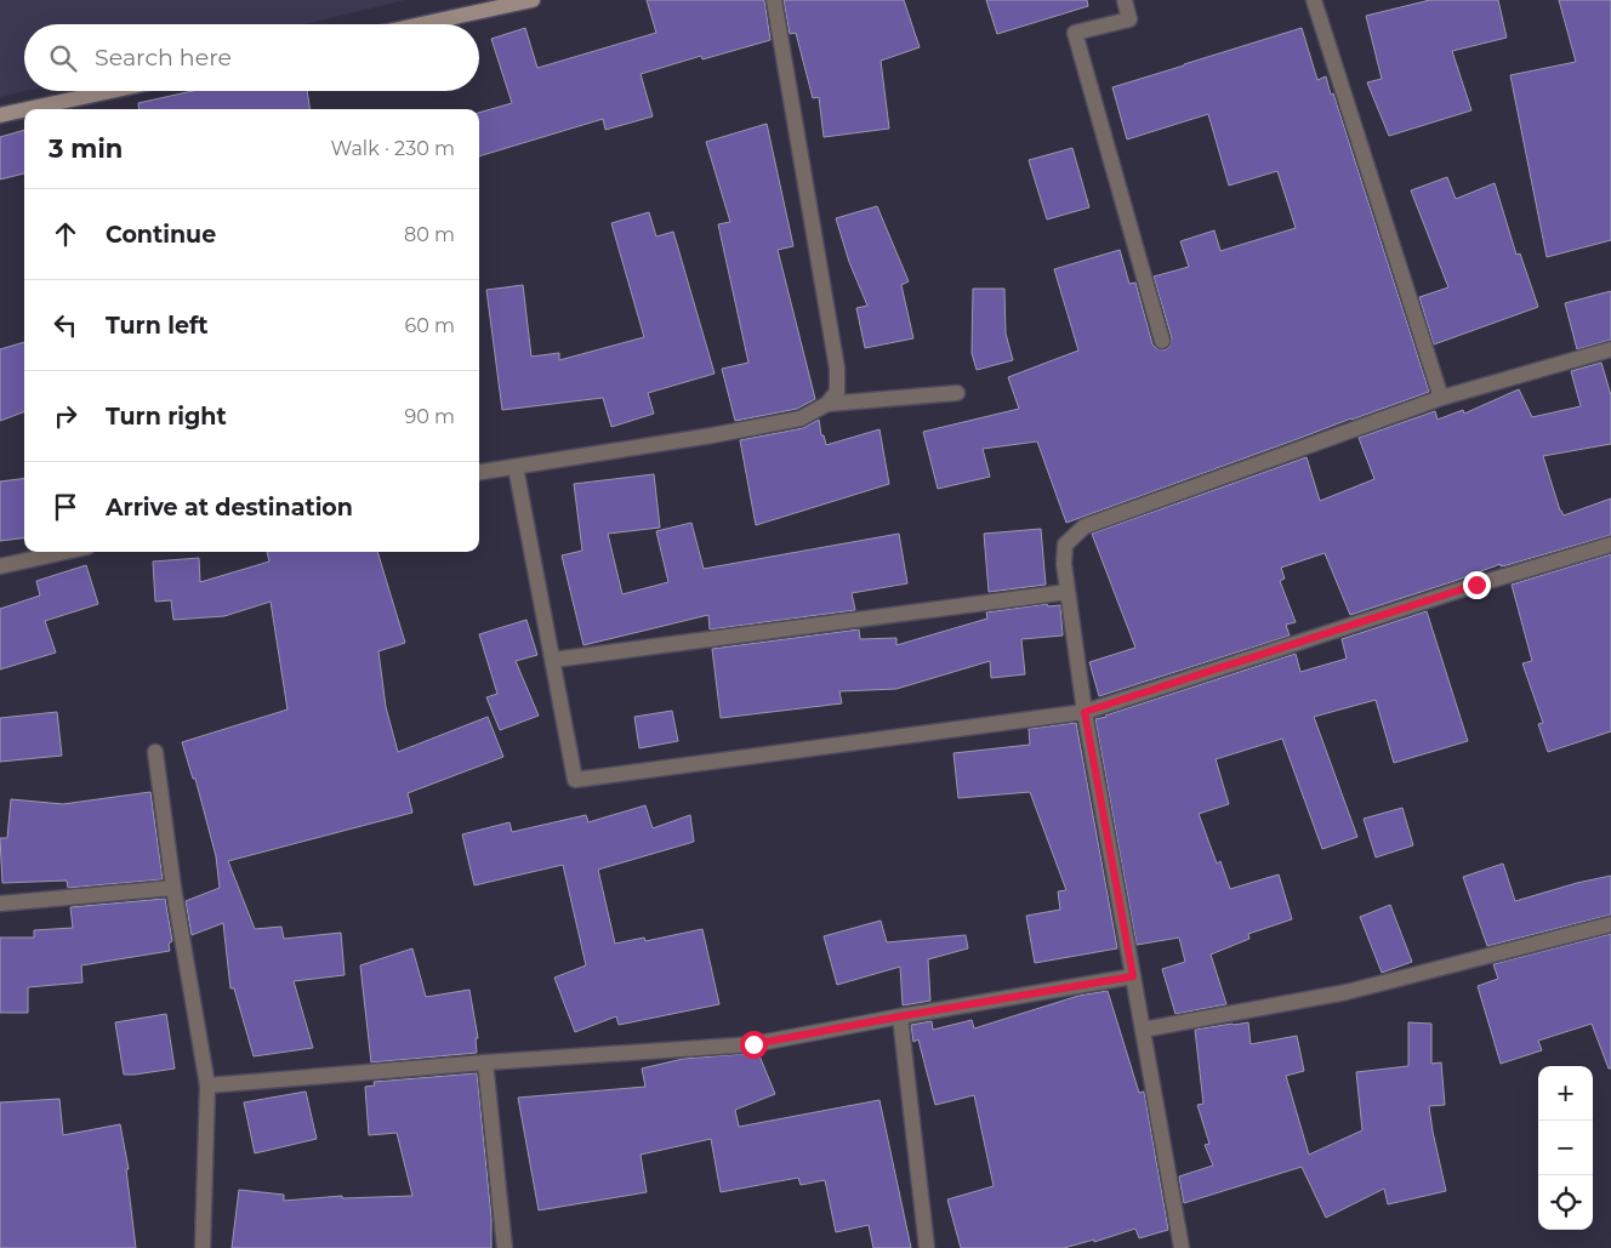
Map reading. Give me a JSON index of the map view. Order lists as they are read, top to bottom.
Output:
{
  "page": {
    "search": "Search here",
    "heading": ["3 min", "Walk · 230 m"],
    "list": [
      ["Continue", "80 m"],
      ["Turn left", "60 m"],
      ["Turn right", "90 m"],
      "Arrive at destination"
    ],
    "map_buttons": ["+", "−"]
  }
}
